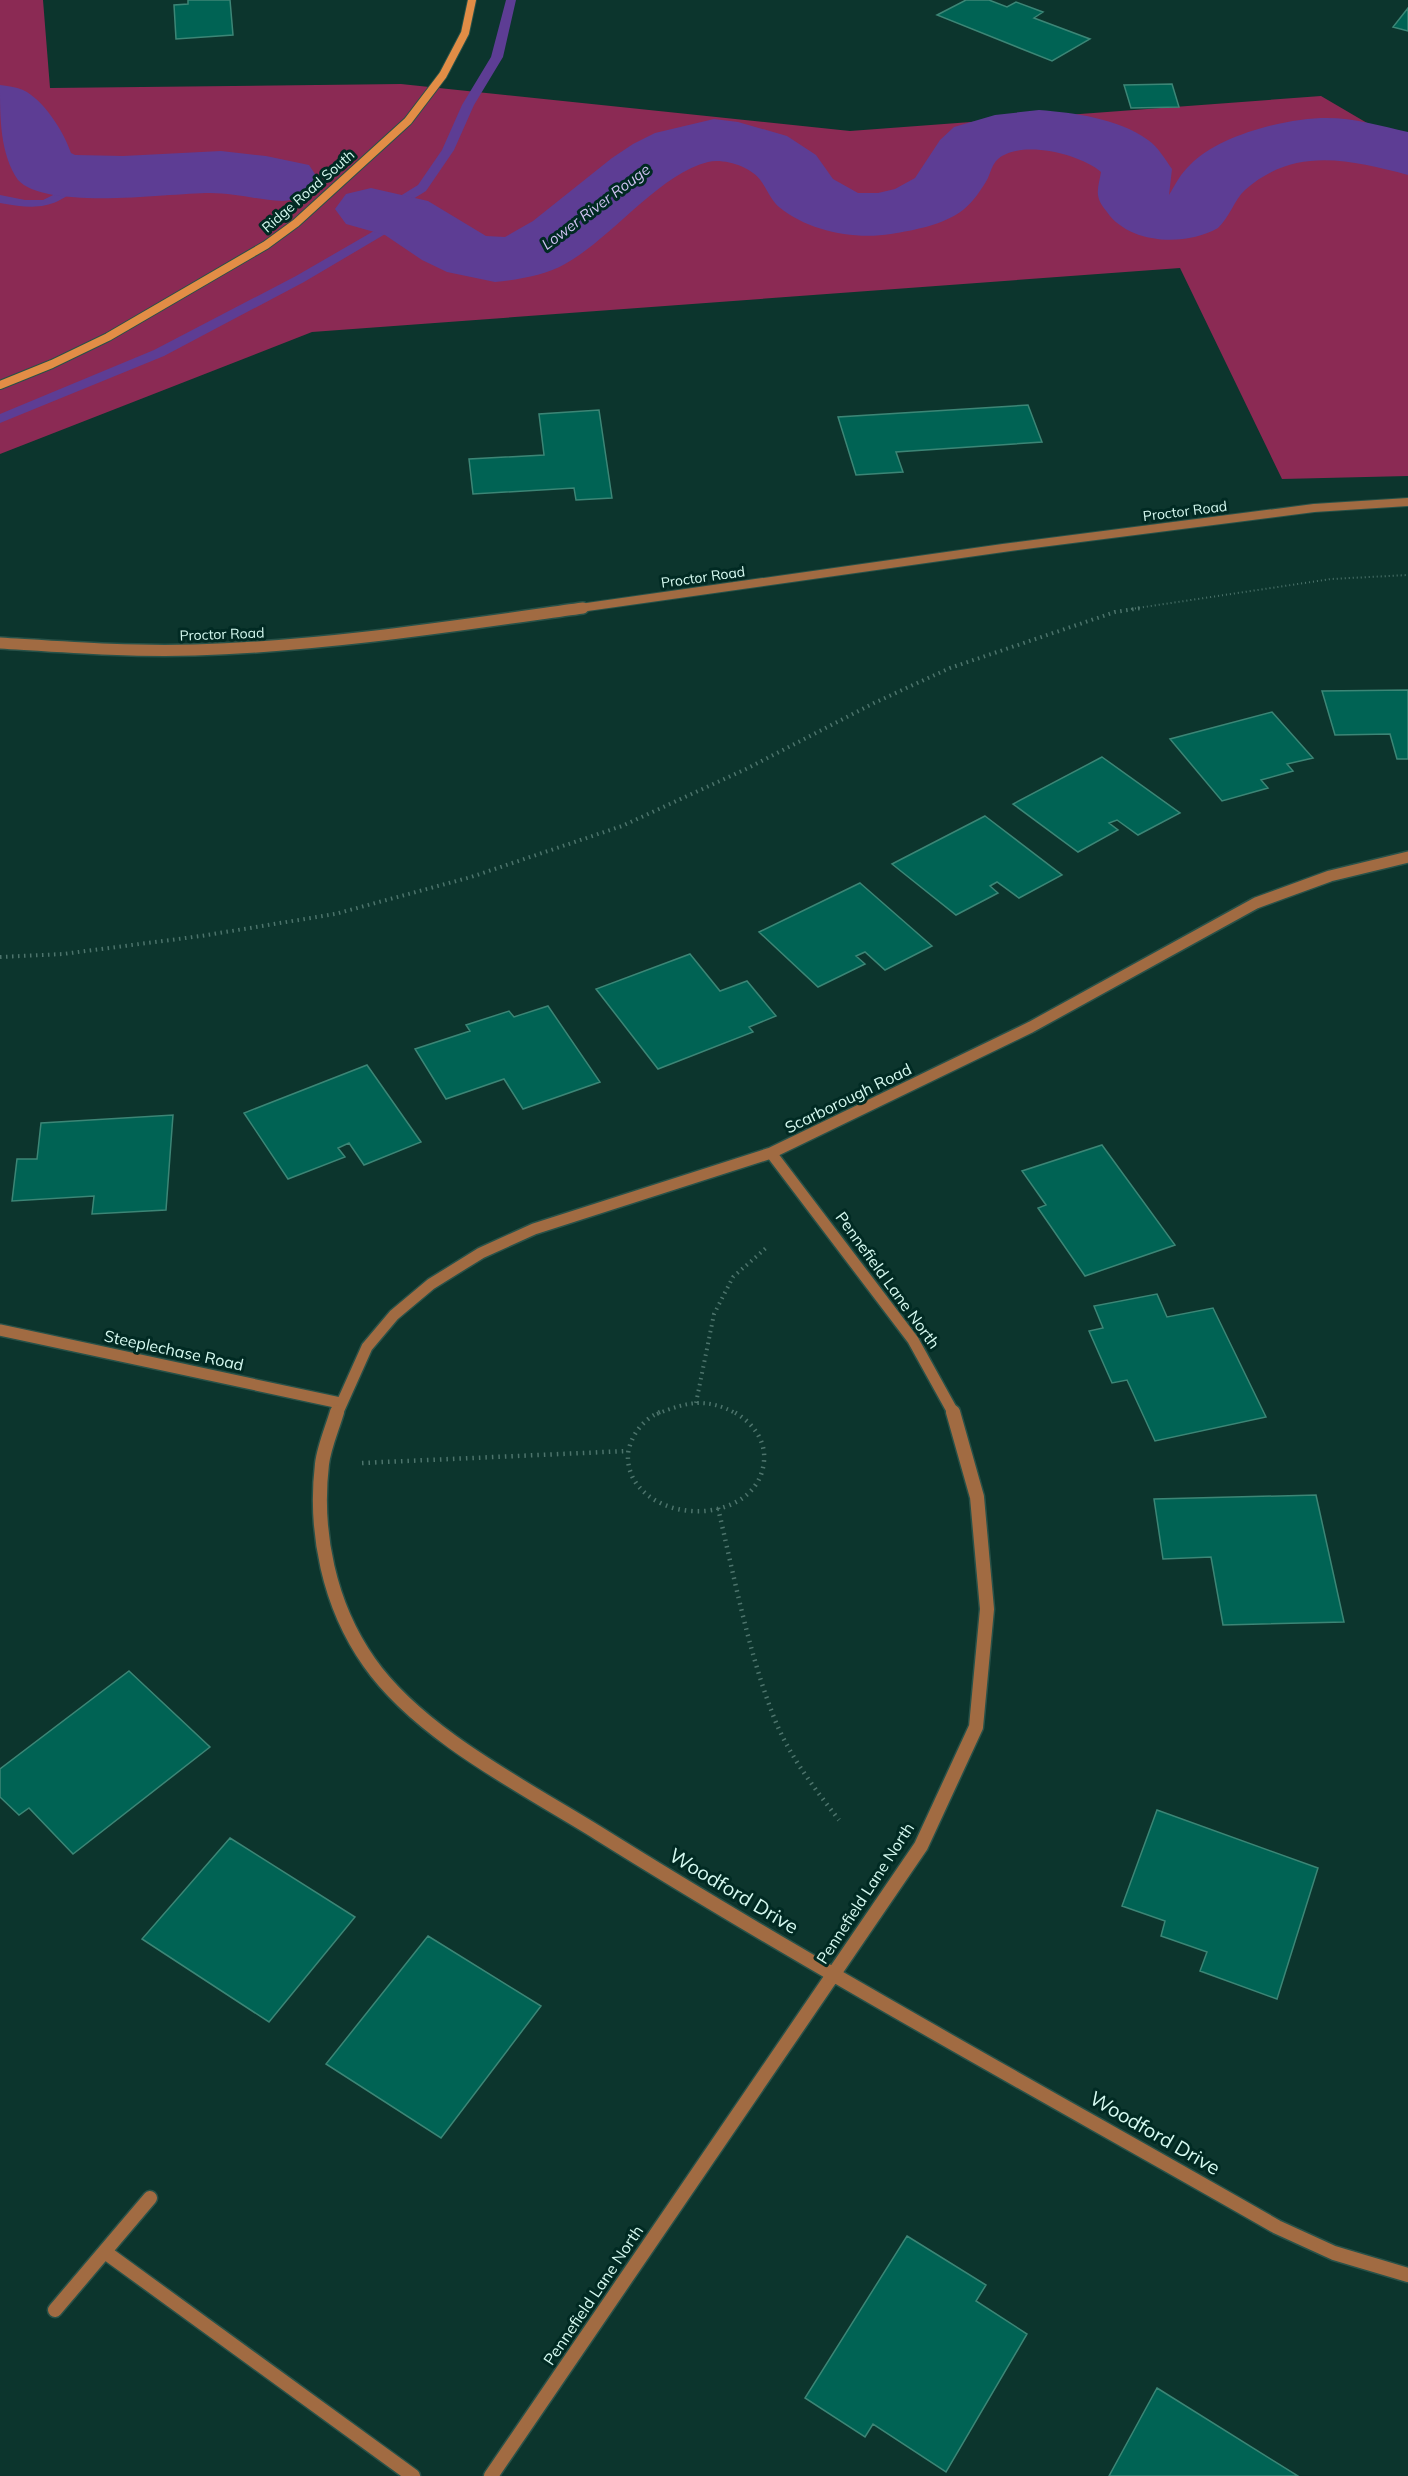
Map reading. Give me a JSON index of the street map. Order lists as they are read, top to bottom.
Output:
{
  "streets": {
    "main road": ["Ridge Road South"],
    "street": [
      "Proctor Road",
      "Scarborough Road",
      "Pennefield Lane North",
      "Steeplechase Road",
      "Woodford Drive"
    ]
  },
  "crossings": [
    ["Scarborough Road", "Pennefield Lane North"],
    ["Scarborough Road", "Steeplechase Road"],
    ["Scarborough Road", "Woodford Drive"],
    ["Pennefield Lane North", "Woodford Drive"],
    ["Steeplechase Road", "Woodford Drive"]
  ],
  "water": ["Lower River Rouge"]
}
